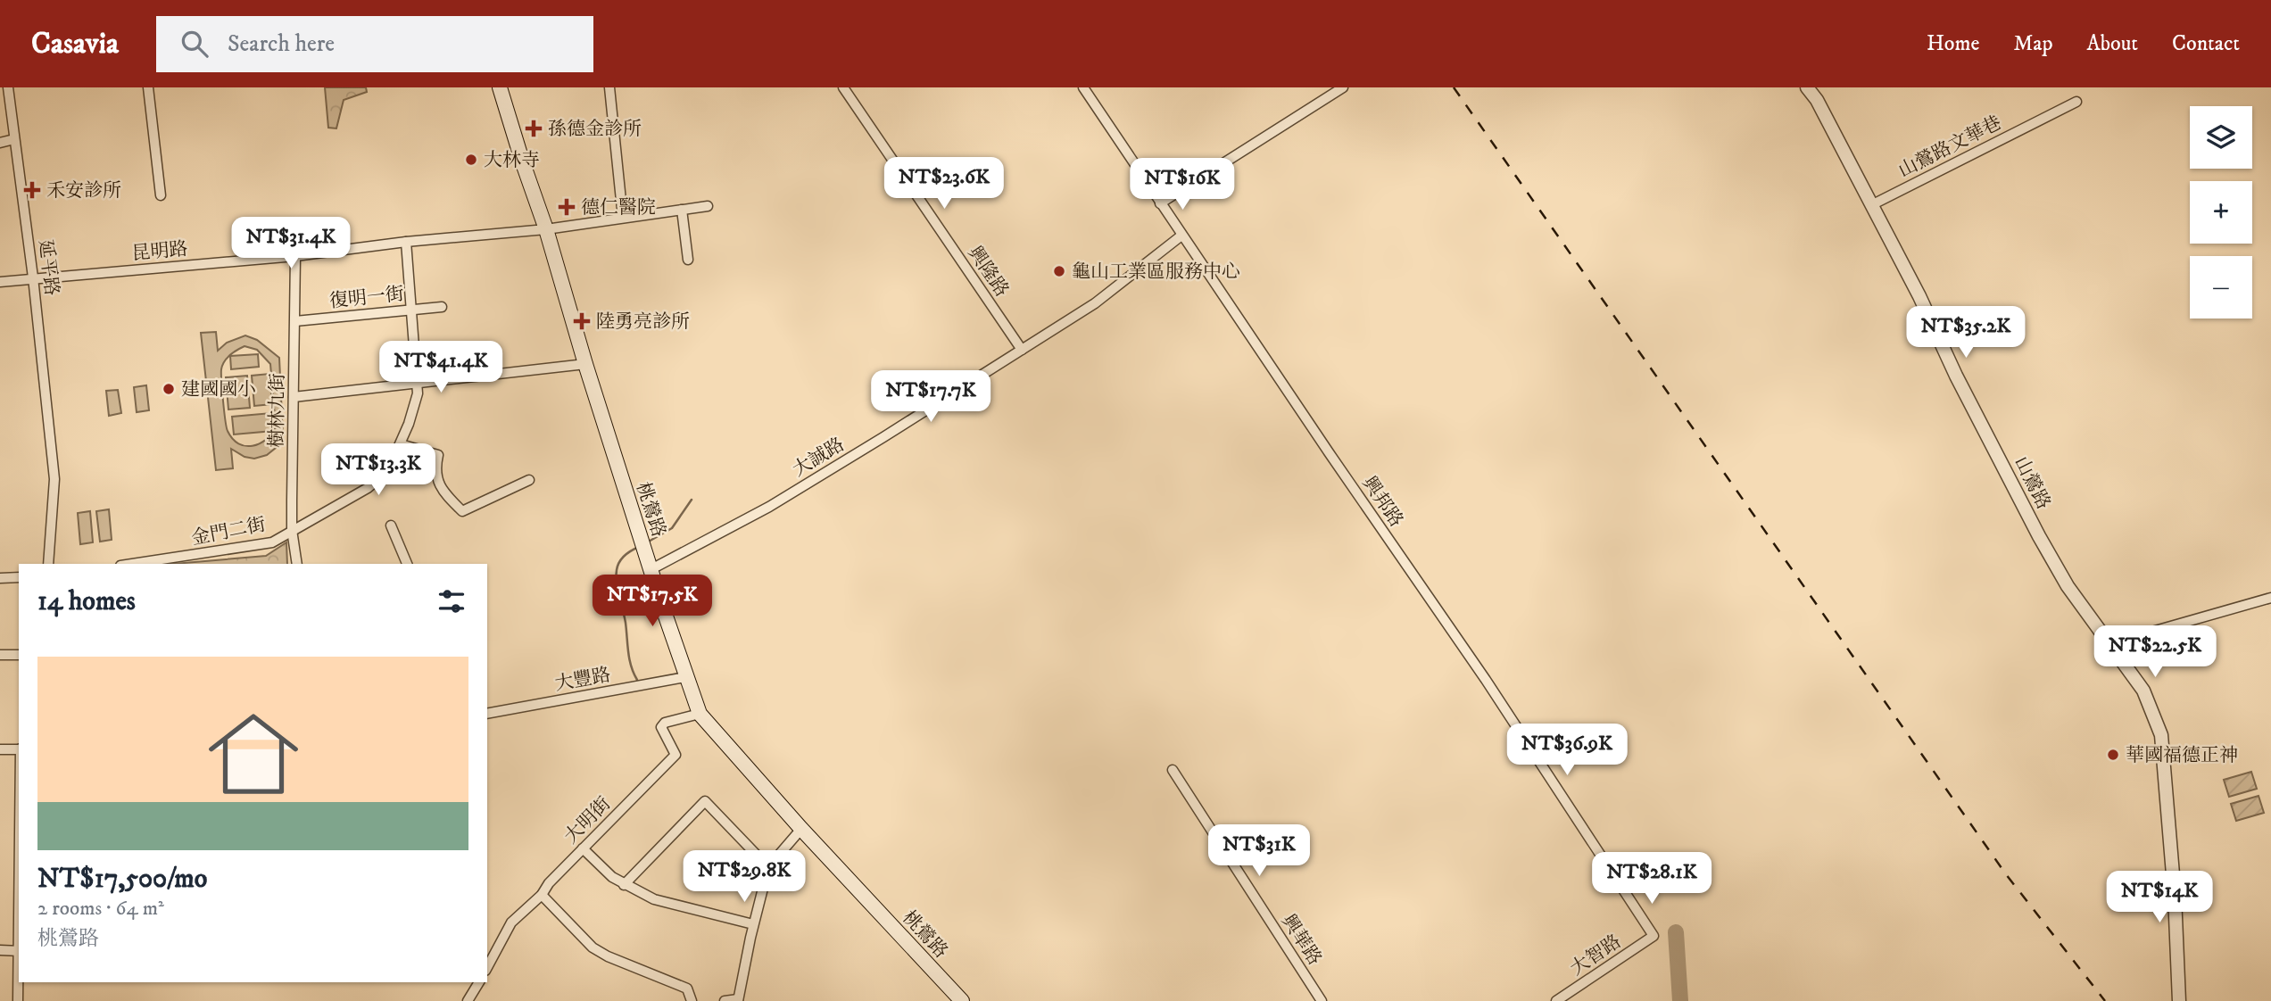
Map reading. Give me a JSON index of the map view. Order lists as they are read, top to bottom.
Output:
{
  "streets": {
    "main road": ["桃鶯路"],
    "street": [
      "山鶯路文華巷",
      "昆明路",
      "延平路",
      "興隆路",
      "復明一街",
      "樹林九街",
      "大誠路",
      "山鶯路",
      "興邦路",
      "金門二街",
      "大豐路",
      "大明街",
      "興華路",
      "大智路"
    ]
  },
  "crossings": [
    ["山鶯路文華巷", "山鶯路"],
    ["昆明路", "延平路"],
    ["昆明路", "樹林九街"],
    ["昆明路", "桃鶯路"],
    ["昆明路", "金門二街"],
    ["興隆路", "大誠路"],
    ["復明一街", "樹林九街"],
    ["復明一街", "金門二街"],
    ["樹林九街", "金門二街"],
    ["大誠路", "興邦路"],
    ["大誠路", "桃鶯路"],
    ["興邦路", "大智路"],
    ["桃鶯路", "大豐路"],
    ["桃鶯路", "大明街"]
  ],
  "places": {
    "health": [
      "孫德金診所",
      "禾安診所",
      "德仁醫院",
      "陸勇亮診所"
    ],
    "other": [
      "大林寺",
      "龜山工業區服務中心",
      "建國國小",
      "華國福德正神"
    ]
  },
  "page": {
    "header": "Casavia",
    "search": "Search here",
    "nav": [
      "Home",
      "Map",
      "About",
      "Contact"
    ],
    "map_buttons": ["+", "−"],
    "price": [
      "NT$23.6K",
      "NT$16K",
      "NT$31.4K",
      "NT$35.2K",
      "NT$41.4K",
      "NT$17.7K",
      "NT$13.3K",
      "NT$17.5K",
      "NT$22.5K",
      "NT$36.9K",
      "NT$31K",
      "NT$29.8K",
      "NT$28.1K",
      "NT$14K"
    ],
    "heading": "14 homes",
    "list": [
      {
        "name": "NT$17,500/mo",
        "note": "2 rooms · 64 m² · 桃鶯路"
      }
    ]
  }
}
